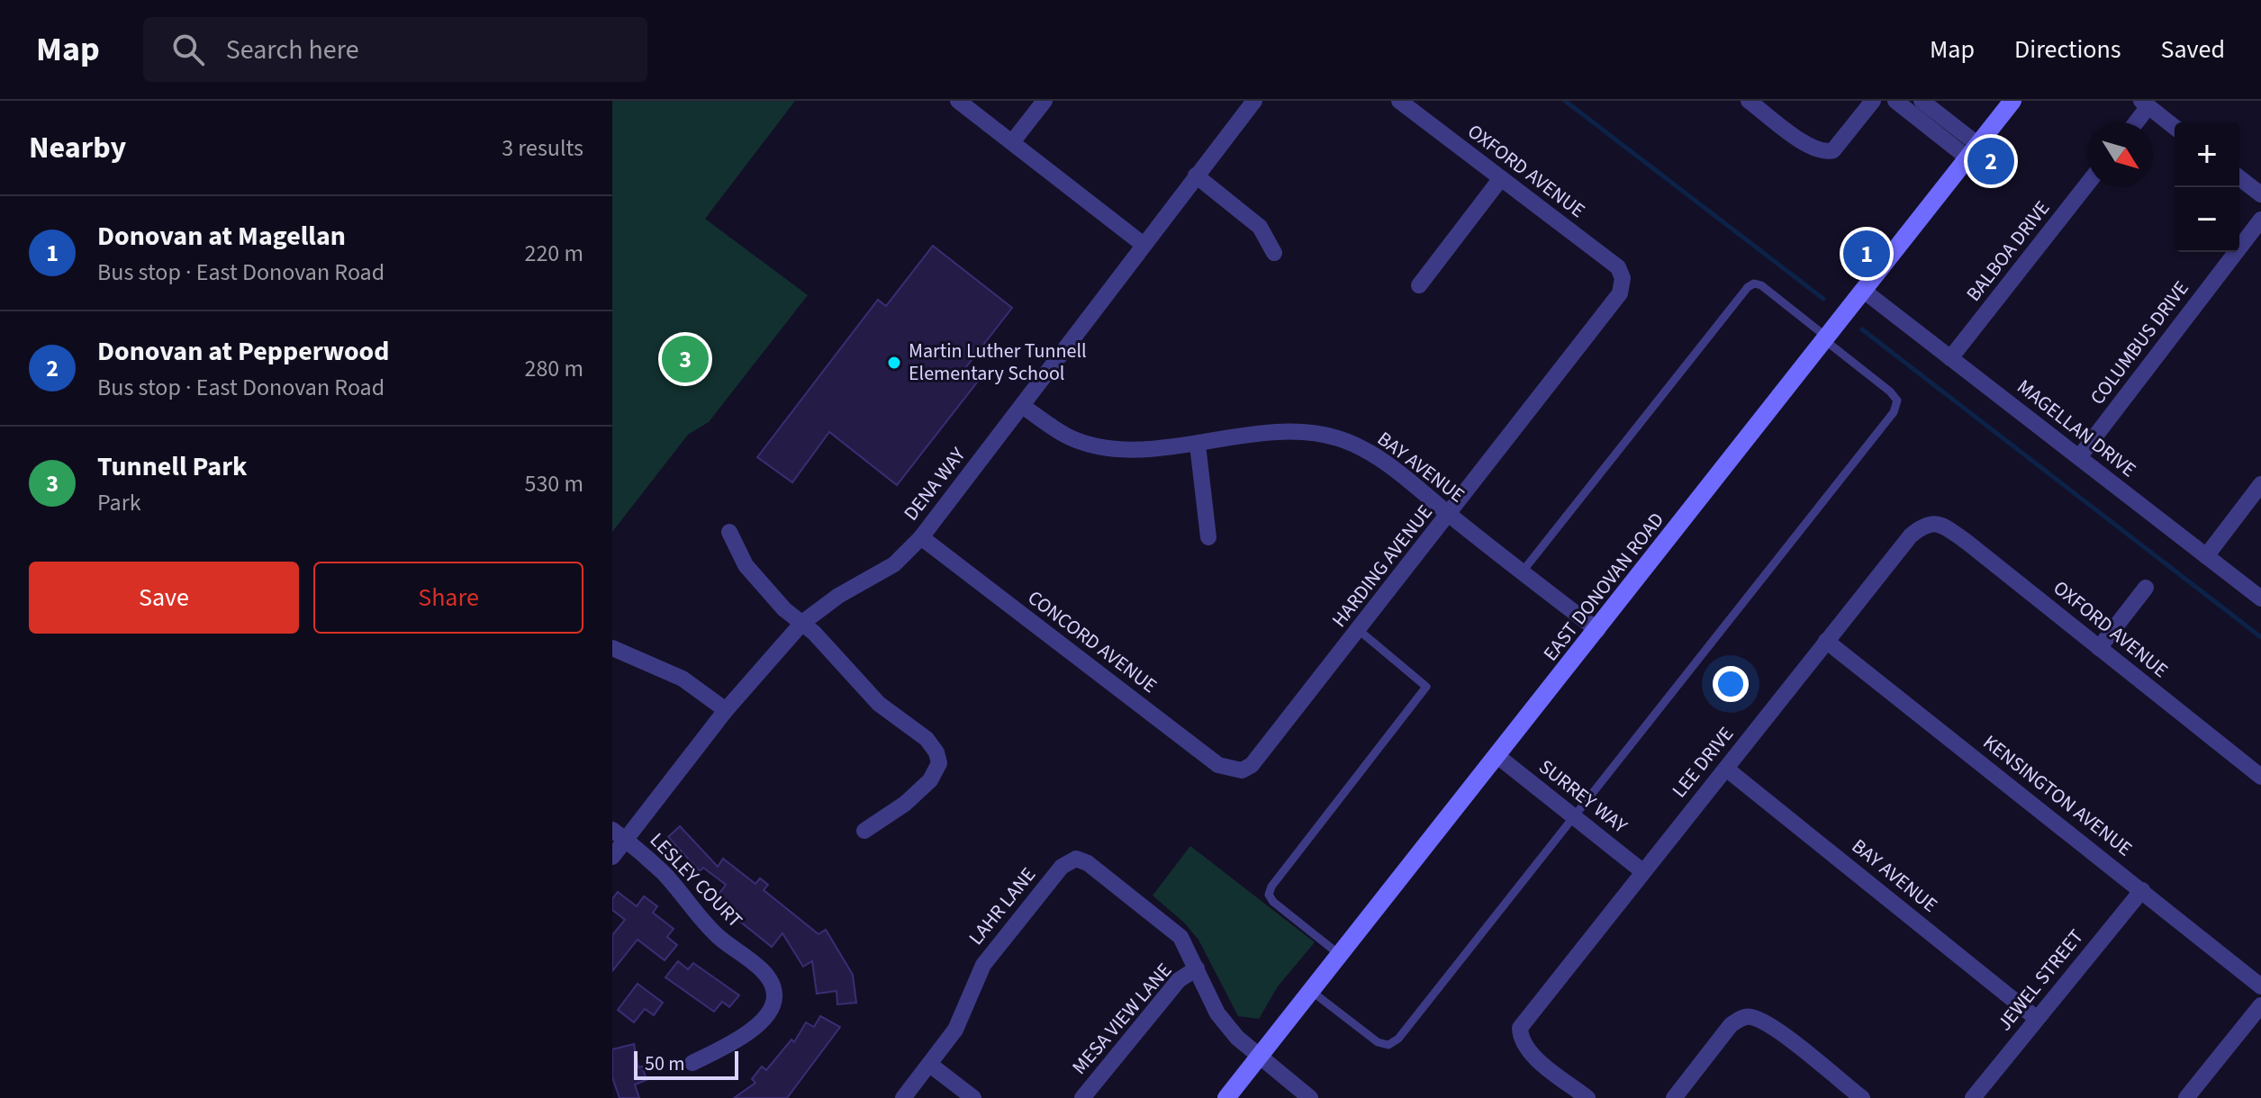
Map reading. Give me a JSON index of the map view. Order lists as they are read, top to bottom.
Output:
{
  "streets": {
    "street": [
      "OXFORD AVENUE",
      "BALBOA DRIVE",
      "COLUMBUS DRIVE",
      "MAGELLAN DRIVE",
      "BAY AVENUE",
      "DENA WAY",
      "HARDING AVENUE",
      "EAST DONOVAN ROAD",
      "CONCORD AVENUE",
      "LEE DRIVE",
      "KENSINGTON AVENUE",
      "SURREY WAY",
      "LESLEY COURT",
      "LAHR LANE",
      "JEWEL STREET",
      "MESA VIEW LANE"
    ]
  },
  "crossings": [
    ["OXFORD AVENUE", "HARDING AVENUE"],
    ["OXFORD AVENUE", "LEE DRIVE"],
    ["BALBOA DRIVE", "MAGELLAN DRIVE"],
    ["COLUMBUS DRIVE", "MAGELLAN DRIVE"],
    ["MAGELLAN DRIVE", "EAST DONOVAN ROAD"],
    ["BAY AVENUE", "DENA WAY"],
    ["BAY AVENUE", "HARDING AVENUE"],
    ["BAY AVENUE", "EAST DONOVAN ROAD"],
    ["BAY AVENUE", "LEE DRIVE"],
    ["BAY AVENUE", "JEWEL STREET"],
    ["DENA WAY", "CONCORD AVENUE"],
    ["DENA WAY", "LESLEY COURT"],
    ["HARDING AVENUE", "CONCORD AVENUE"],
    ["EAST DONOVAN ROAD", "SURREY WAY"],
    ["LEE DRIVE", "KENSINGTON AVENUE"],
    ["LEE DRIVE", "SURREY WAY"],
    ["KENSINGTON AVENUE", "JEWEL STREET"],
    ["LAHR LANE", "MESA VIEW LANE"]
  ],
  "places": ["Martin Luther Tunnell Elementary School"],
  "scale_bar": "50 m",
  "north": "bottom right",
  "page": {
    "header": "Map",
    "search": "Search here",
    "nav": ["Map", "Directions", "Saved"],
    "heading": ["Nearby", "3 results"],
    "map_buttons": ["+", "−"],
    "pins": ["2", "1", "3"],
    "list": [
      {
        "mark": "1",
        "name": "Donovan at Magellan",
        "note": "Bus stop · East Donovan Road",
        "value": "220 m"
      },
      {
        "mark": "2",
        "name": "Donovan at Pepperwood",
        "note": "Bus stop · East Donovan Road",
        "value": "280 m"
      },
      {
        "mark": "3",
        "name": "Tunnell Park",
        "note": "Park",
        "value": "530 m"
      }
    ],
    "buttons": ["Save", "Share"],
    "scale": "50 m"
  }
}
